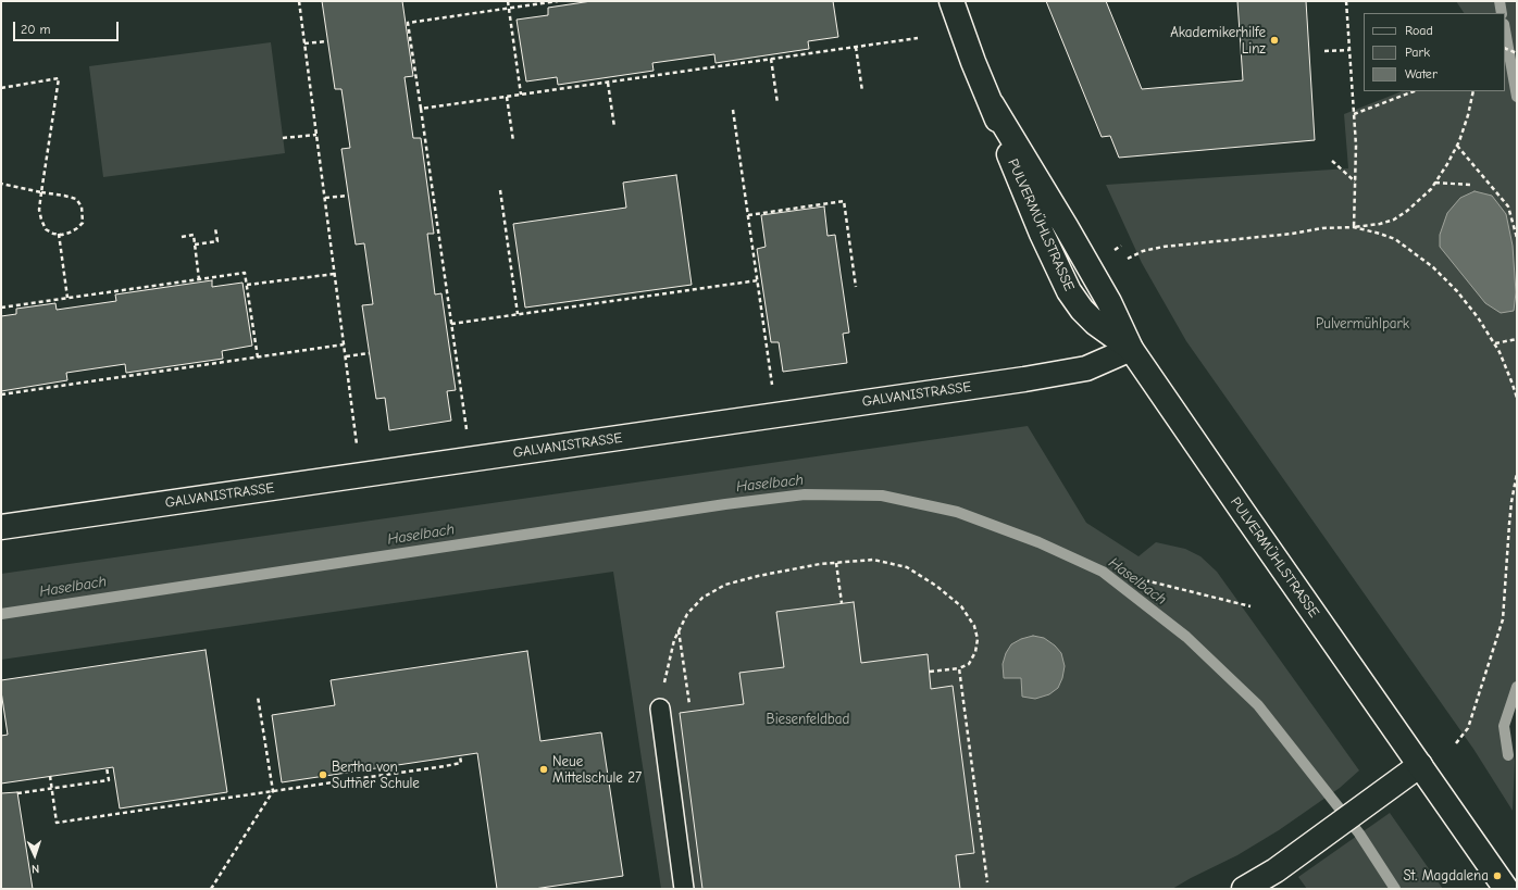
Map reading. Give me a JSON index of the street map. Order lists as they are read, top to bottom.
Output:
{
  "streets": {
    "street": ["PULVERMÜHLSTRASSE", "GALVANISTRASSE"]
  },
  "crossings": [
    ["PULVERMÜHLSTRASSE", "GALVANISTRASSE"]
  ],
  "water": ["Haselbach"],
  "parks": ["Pulvermühlpark", "Biesenfeldbad"],
  "places": [
    "Akademikerhilfe Linz",
    "Neue Mittelschule 27",
    "Bertha von Suttner Schule",
    "St. Magdalena"
  ],
  "legend": ["Road", "Park", "Water"],
  "scale_bar": "20 m",
  "north": "bottom"
}
